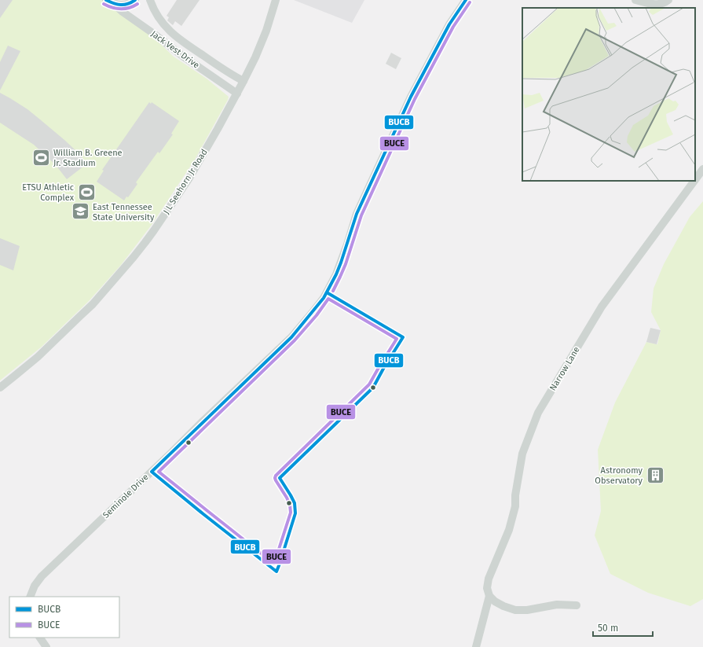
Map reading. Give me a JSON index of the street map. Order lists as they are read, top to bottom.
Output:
{
  "streets": {
    "street": [
      "Jack Vest Drive",
      "J L Seehorn Jr Road",
      "Narrow Lane",
      "Seminole Drive"
    ]
  },
  "crossings": [
    ["Jack Vest Drive", "J L Seehorn Jr Road"]
  ],
  "places": {
    "sports": ["William B. Greene Jr. Stadium", "ETSU Athletic Complex"],
    "school or university": ["East Tennessee State University"],
    "building": ["Astronomy Observatory"]
  },
  "lines": ["transit line BUCB", "transit line BUCE"],
  "legend": ["BUCB", "BUCE"],
  "scale_bar": "50 m"
}
